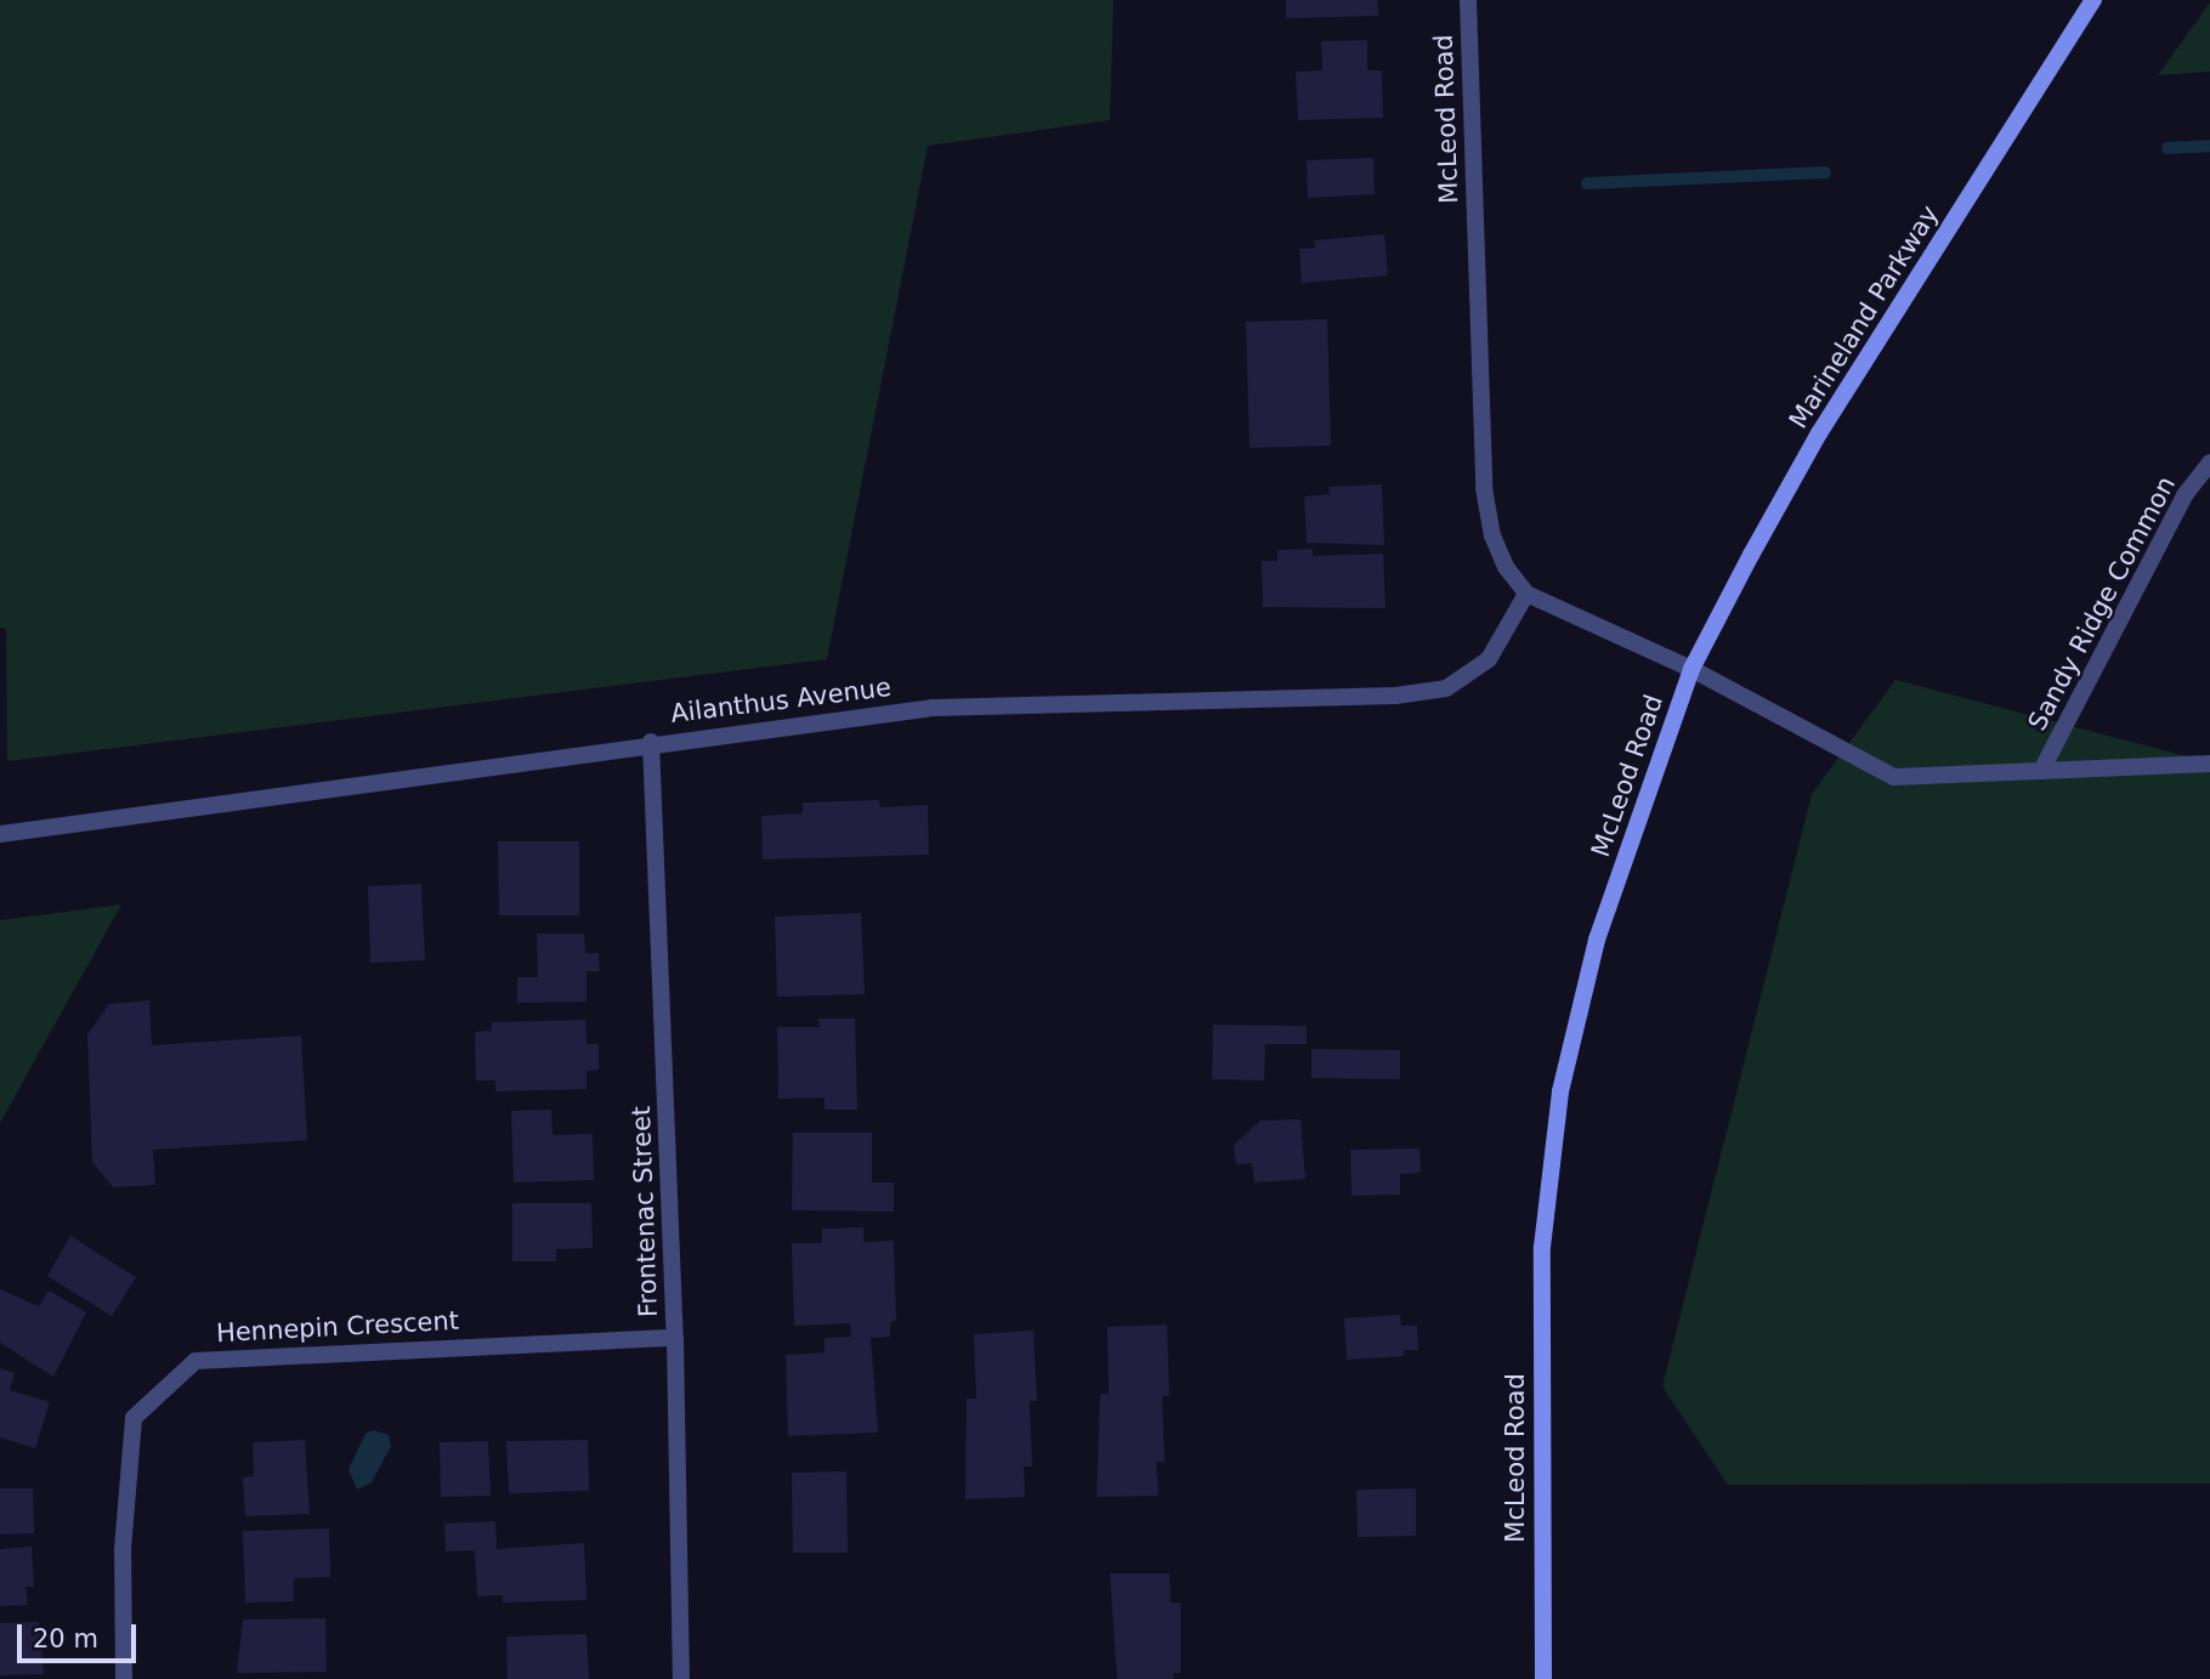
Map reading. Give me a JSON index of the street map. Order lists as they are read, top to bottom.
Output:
{
  "streets": {
    "main road": ["McLeod Road", "Marineland Parkway"],
    "street": [
      "Sandy Ridge Common",
      "Ailanthus Avenue",
      "Frontenac Street",
      "Hennepin Crescent"
    ]
  },
  "crossings": [
    ["McLeod Road", "Marineland Parkway"],
    ["McLeod Road", "Sandy Ridge Common"],
    ["McLeod Road", "Ailanthus Avenue"],
    ["Marineland Parkway", "Sandy Ridge Common"],
    ["Ailanthus Avenue", "Frontenac Street"],
    ["Frontenac Street", "Hennepin Crescent"]
  ],
  "scale_bar": "20 m"
}
